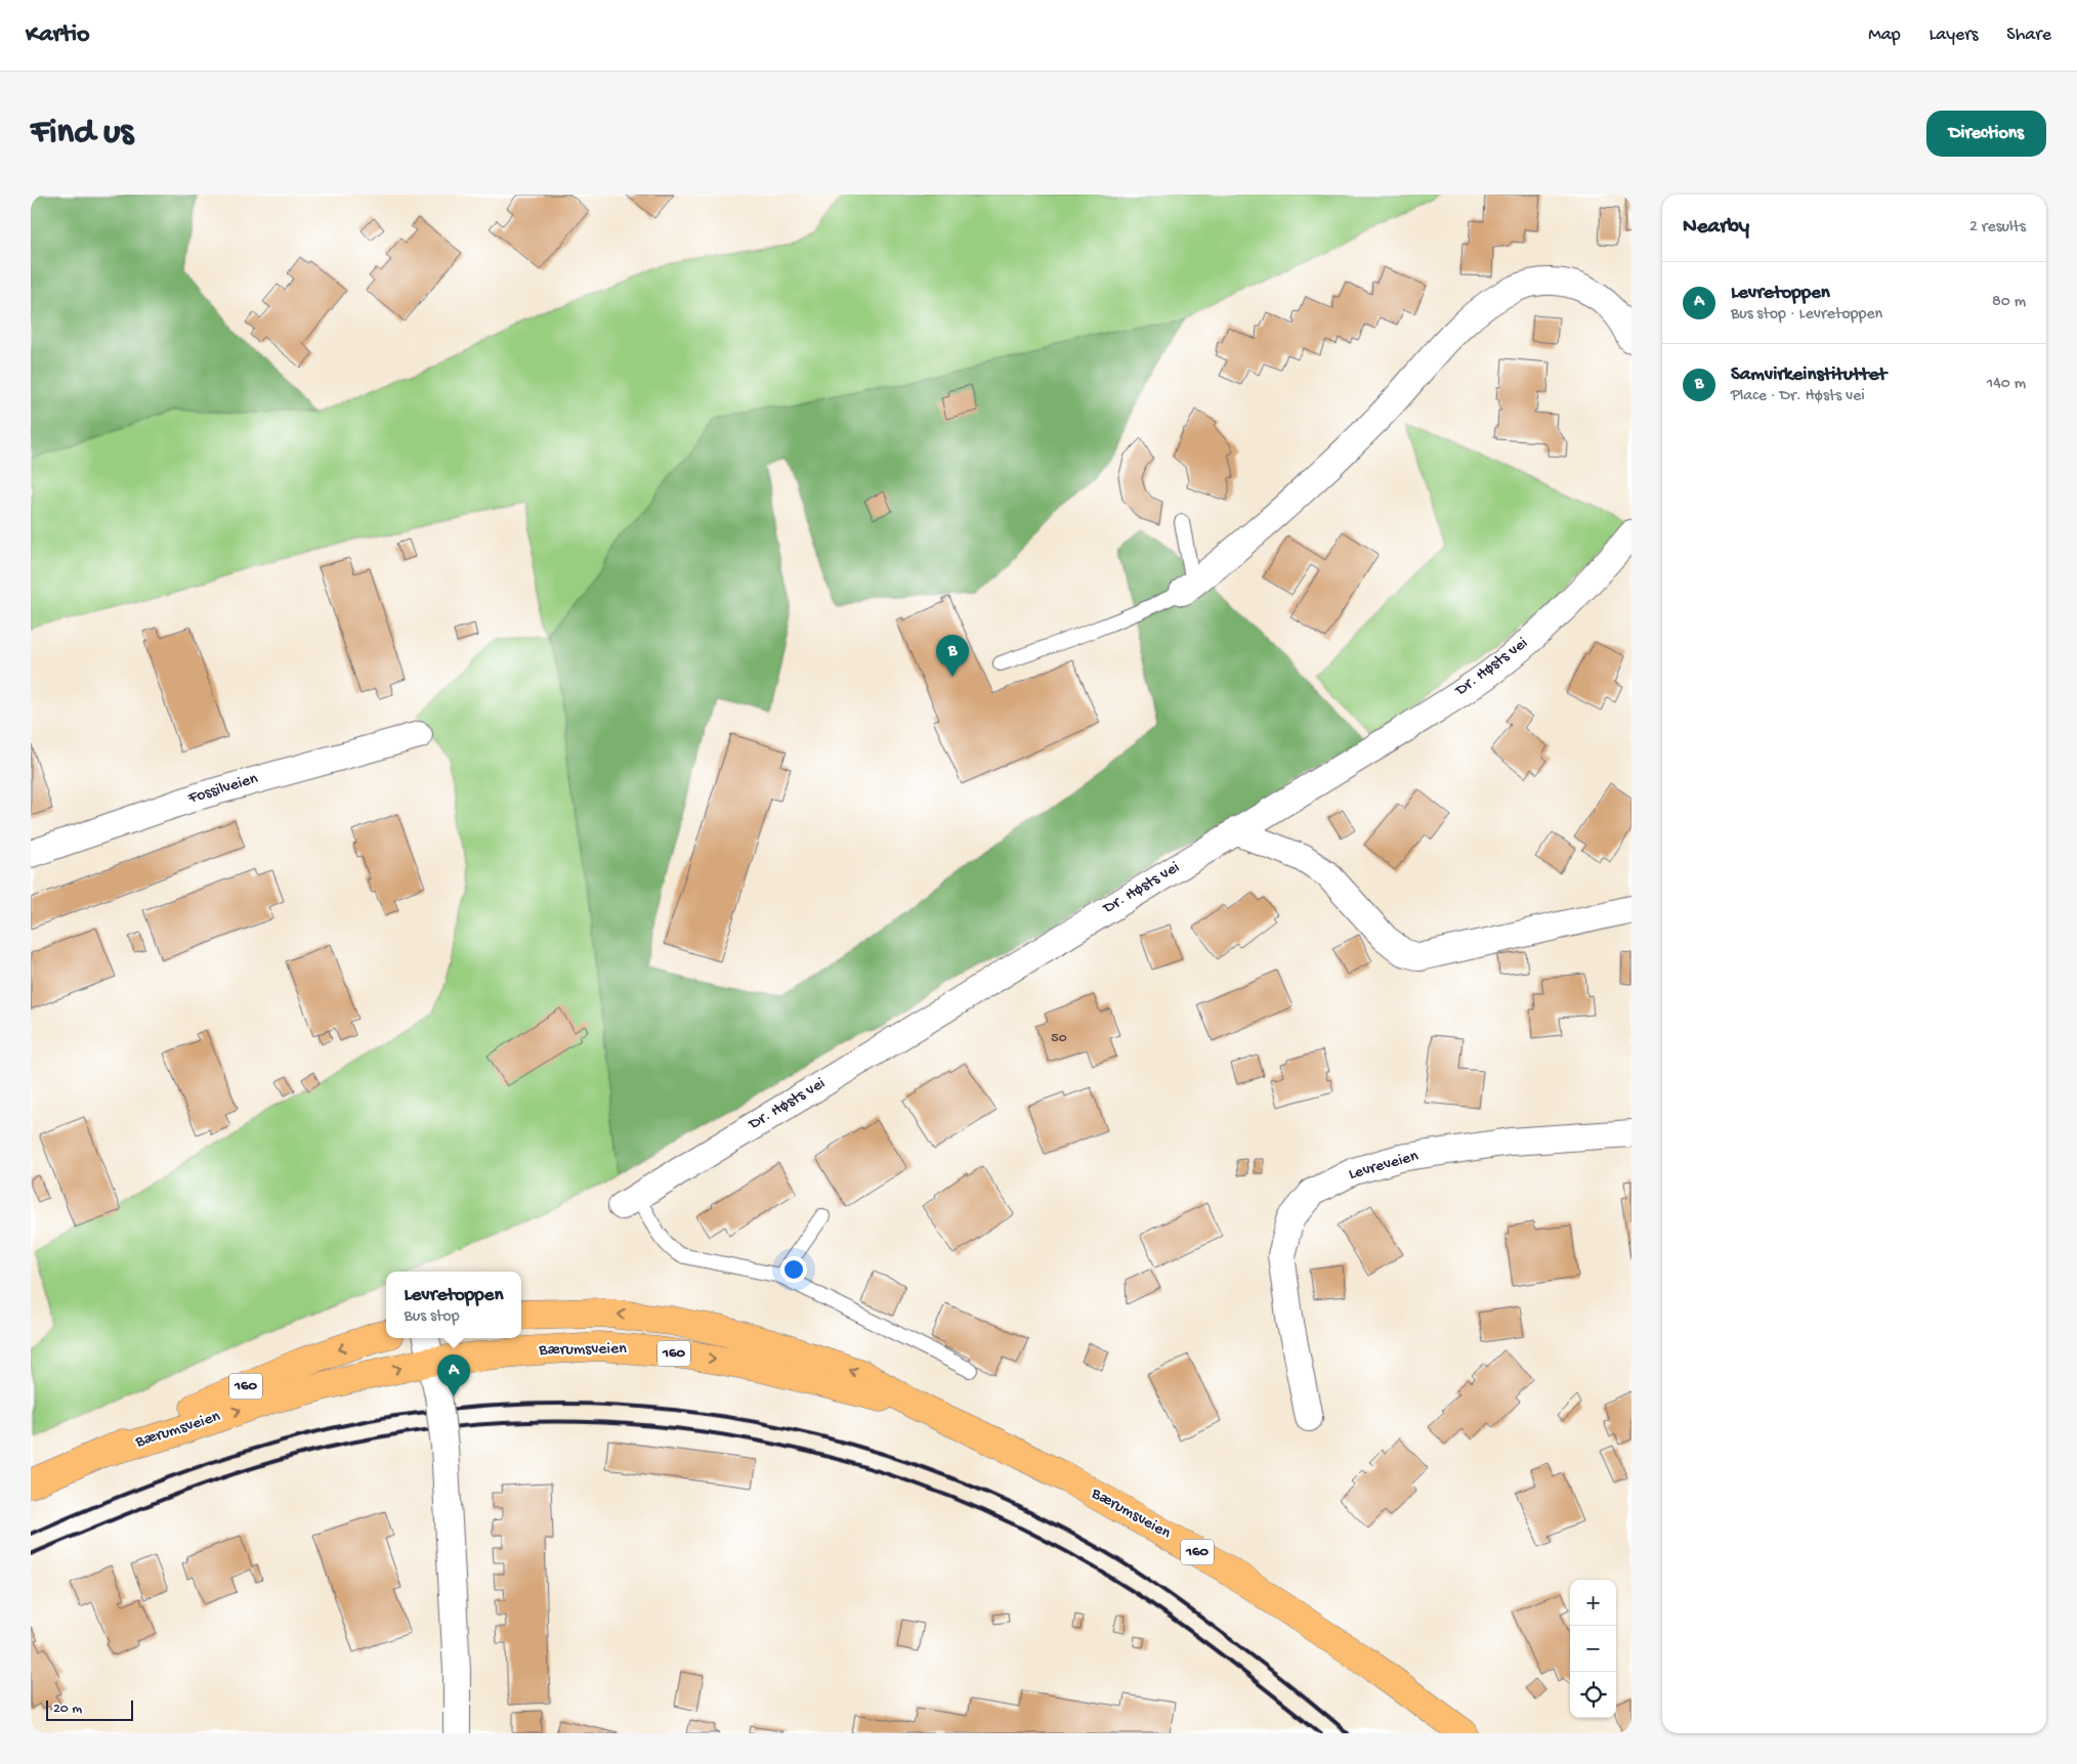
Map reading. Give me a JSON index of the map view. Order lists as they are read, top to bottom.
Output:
{
  "streets": {
    "main road": ["Bærumsveien", "160"],
    "street": ["Dr. Høsts vei", "Fossilveien", "Levreveien"]
  },
  "house_numbers": ["50"],
  "scale_bar": "20 m",
  "page": {
    "header": "Kartio",
    "nav": ["Map", "Layers", "Share"],
    "buttons": "Directions",
    "title": "Find us",
    "heading": ["Nearby", "2 results"],
    "list": [
      {
        "mark": "A",
        "name": "Levretoppen",
        "note": "Bus stop · Levretoppen",
        "value": "80 m"
      },
      {
        "mark": "B",
        "name": "Samvirkeinstituttet",
        "note": "Place · Dr. Høsts vei",
        "value": "140 m"
      }
    ],
    "pins": ["B", "A"],
    "popup": ["Levretoppen", "Bus stop"],
    "map_buttons": ["+", "−"],
    "scale": "20 m"
  }
}
